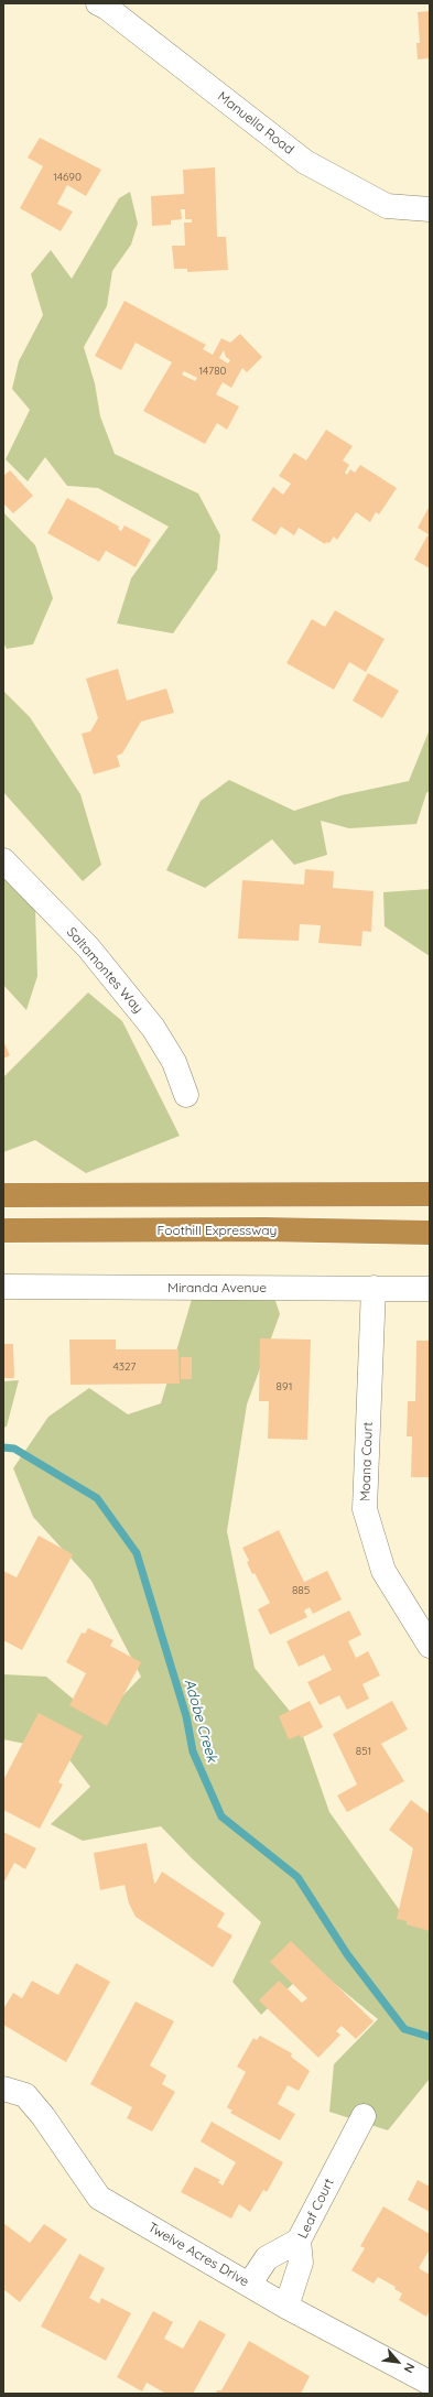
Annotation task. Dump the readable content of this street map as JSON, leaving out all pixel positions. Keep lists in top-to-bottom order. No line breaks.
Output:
{"streets":{"highway":["Foothill Expressway"],"street":["Manuella Road","Saltamontes Way","Miranda Avenue","Moana Court","Leaf Court","Twelve Acres Drive"]},"crossings":[["Miranda Avenue","Moana Court"],["Leaf Court","Twelve Acres Drive"]],"water":["Adobe Creek"],"house_numbers":["14690","14780","4327","891","885","851"],"north":"bottom right"}
